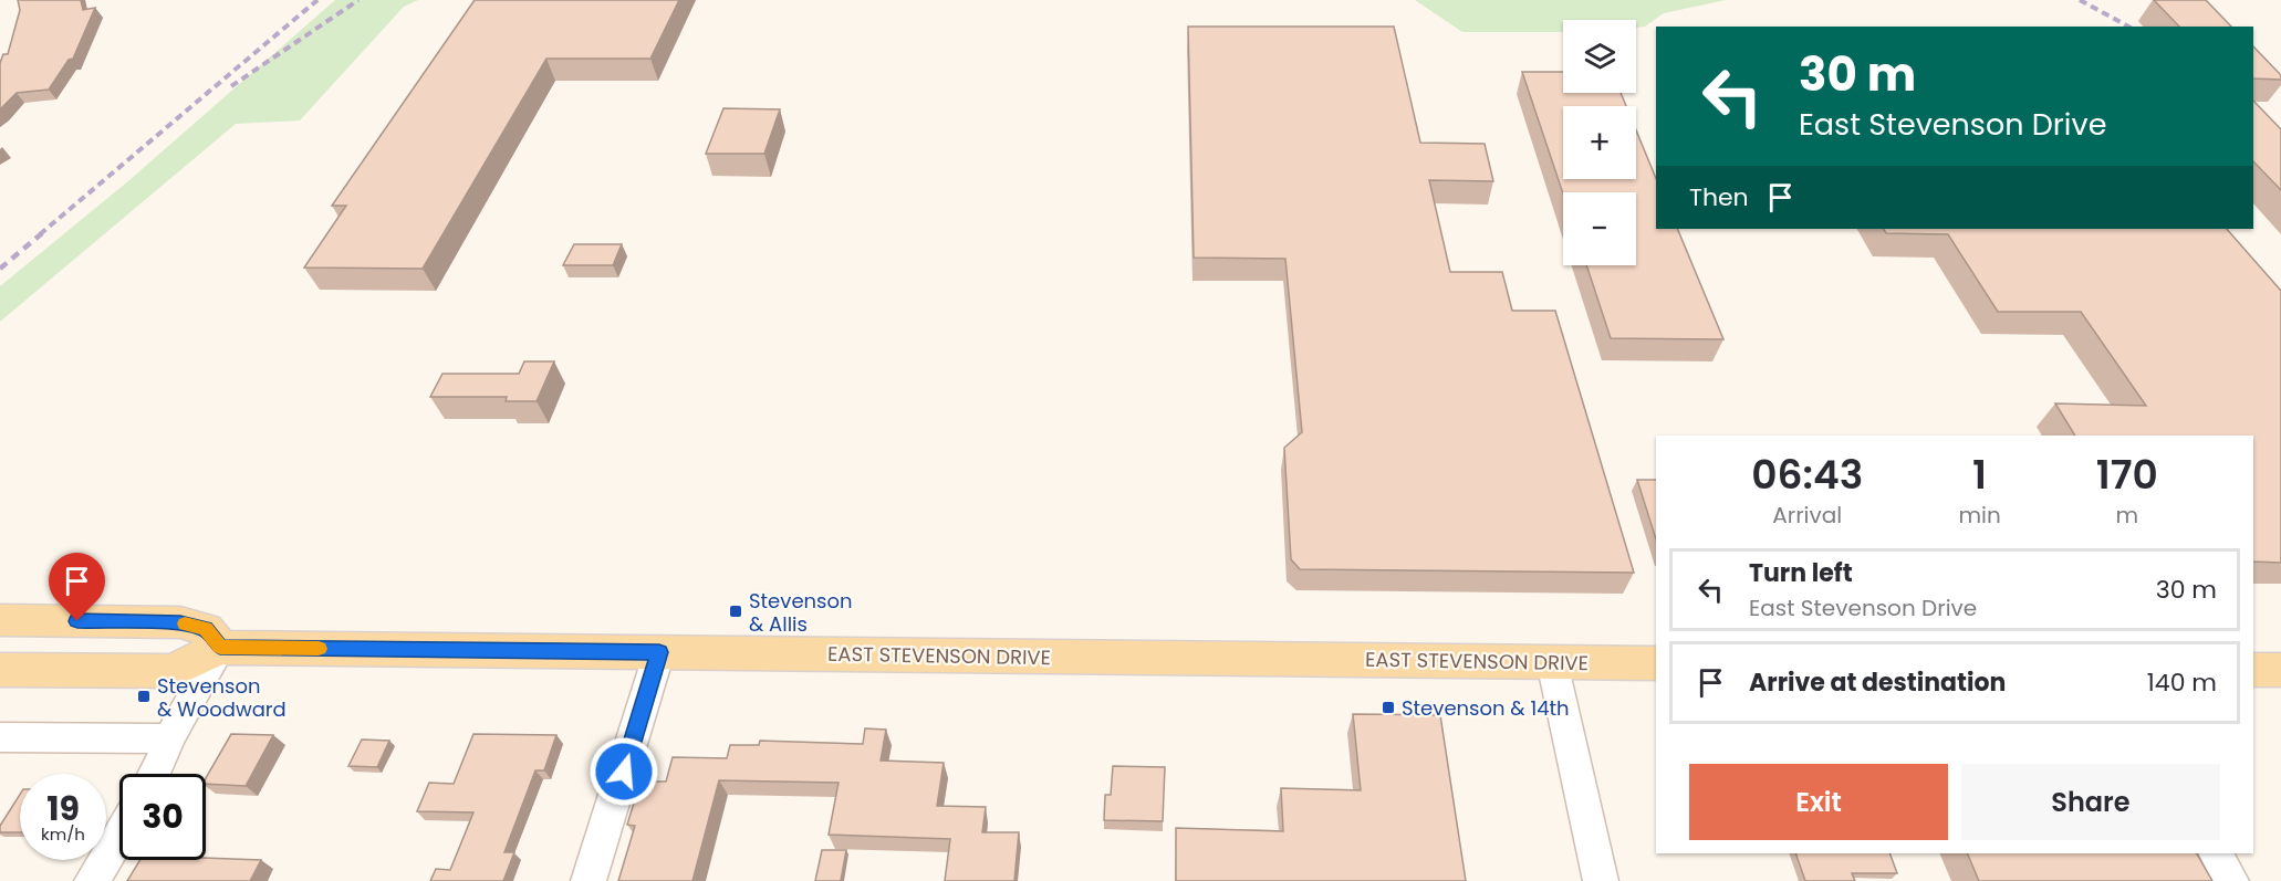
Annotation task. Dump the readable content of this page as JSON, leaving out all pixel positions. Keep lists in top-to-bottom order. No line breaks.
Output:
{"streets":{"main road":["EAST STEVENSON DRIVE"]},"places":{"transit":["Stevenson & Allis","Stevenson & Woodward","Stevenson & 14th"]},"page":{"map_buttons":["+","−"],"turn":["30 m","East Stevenson Drive"],"then":"Then","eta":["06:43","Arrival","1","min","170","m"],"list":[{"name":"Turn left","note":"East Stevenson Drive","value":"30 m"},{"name":"Arrive at destination","value":"140 m"}],"buttons":["Exit","Share"],"speed":"19 km/h","limit":"30"}}
